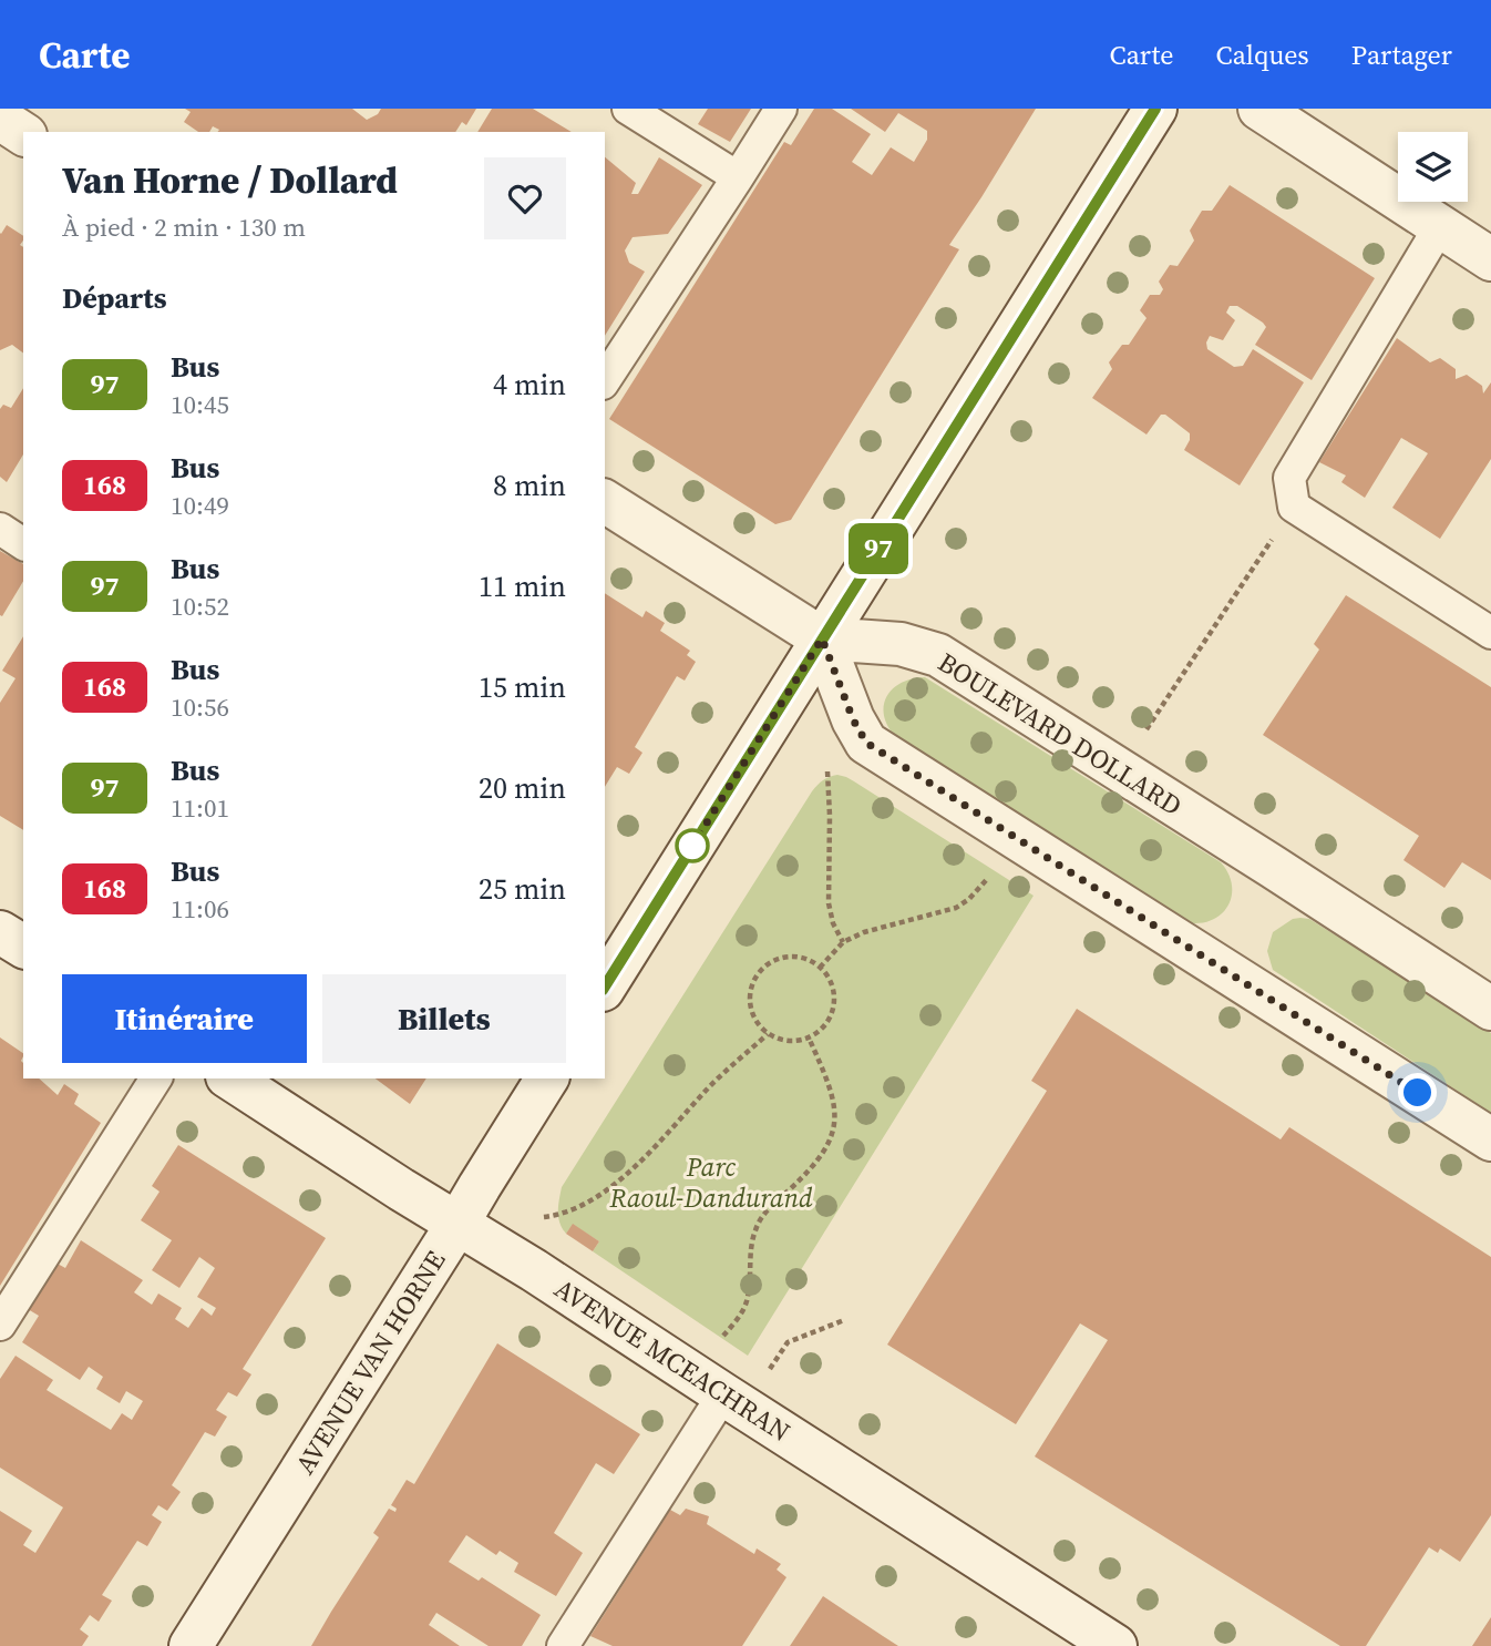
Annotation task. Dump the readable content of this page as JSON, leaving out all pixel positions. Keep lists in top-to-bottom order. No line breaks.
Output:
{"streets":{"street":["BOULEVARD DOLLARD","AVENUE MCEACHRAN","AVENUE VAN HORNE"]},"crossings":[["AVENUE MCEACHRAN","AVENUE VAN HORNE"]],"parks":["Parc Raoul-Dandurand"],"lines":["bus line 97"],"page":{"header":"Carte","nav":["Carte","Calques","Partager"],"on_map":"97","heading":[["Van Horne / Dollard","À pied · 2 min · 130 m"],"Départs"],"list":[{"mark":"97","name":"Bus","note":"10:45","value":"4 min"},{"mark":"168","name":"Bus","note":"10:49","value":"8 min"},{"mark":"97","name":"Bus","note":"10:52","value":"11 min"},{"mark":"168","name":"Bus","note":"10:56","value":"15 min"},{"mark":"97","name":"Bus","note":"11:01","value":"20 min"},{"mark":"168","name":"Bus","note":"11:06","value":"25 min"}],"buttons":["Itinéraire","Billets"]}}
